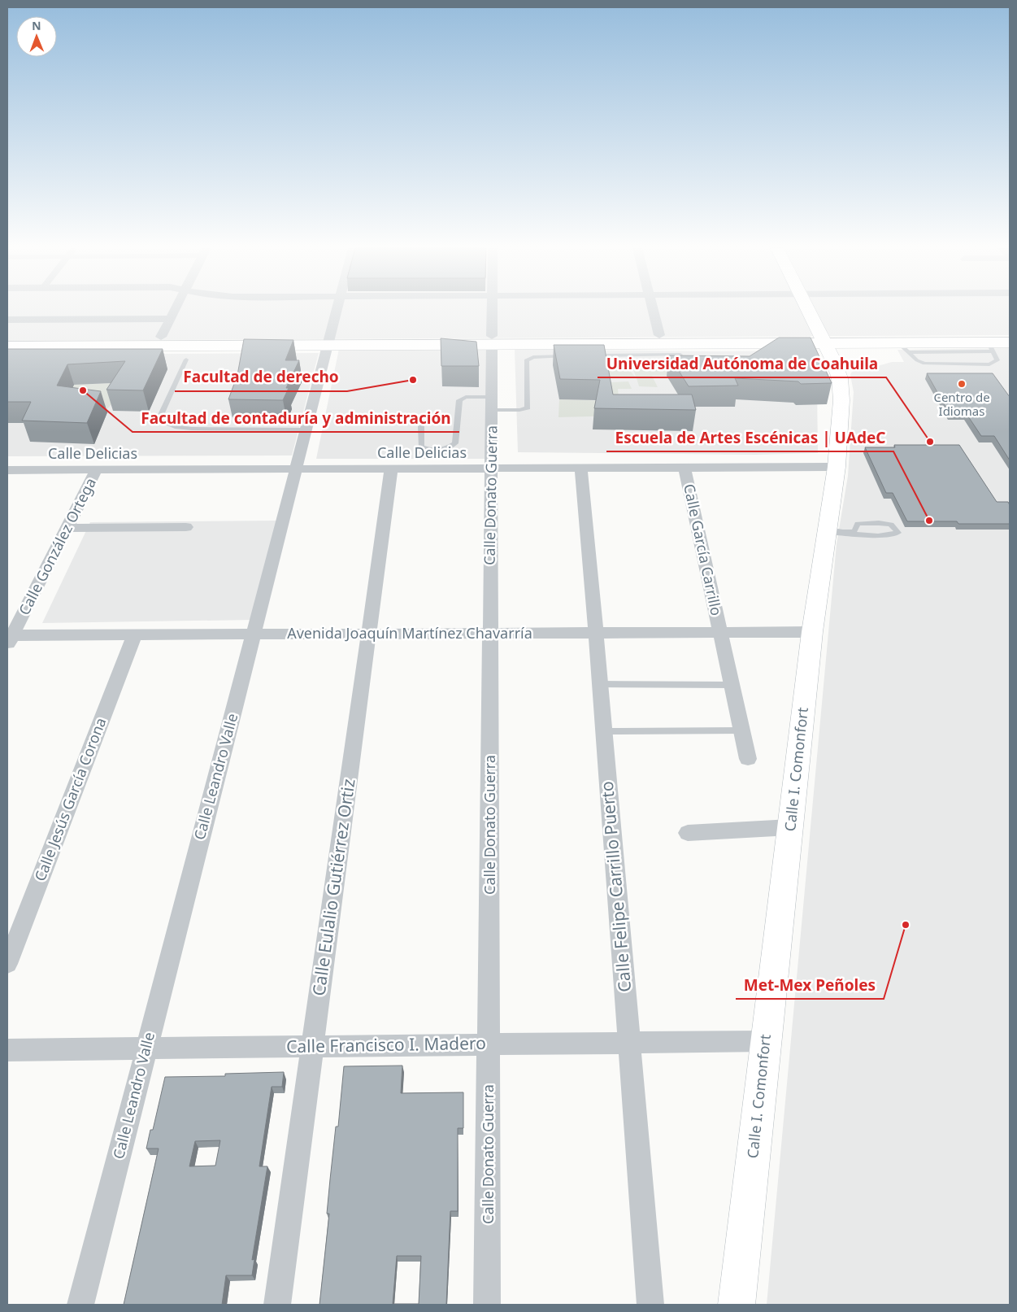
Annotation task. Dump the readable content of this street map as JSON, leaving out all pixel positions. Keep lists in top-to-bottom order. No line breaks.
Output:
{"streets":{"main road":["Calle I. Comonfort"],"street":["Calle Delicias","Calle Donato Guerra","Calle González Ortega","Calle García Carrillo","Avenida Joaquín Martínez Chavarría","Calle Leandro Valle","Calle Jesús García Corona","Calle Felipe Carrillo Puerto","Calle Eulalio Gutiérrez Ortiz","Calle Francisco I. Madero"]},"crossings":[["Calle Delicias","Calle Donato Guerra"],["Calle Delicias","Calle González Ortega"],["Calle Delicias","Calle García Carrillo"],["Calle Delicias","Calle I. Comonfort"],["Calle Delicias","Calle Leandro Valle"],["Calle Delicias","Calle Felipe Carrillo Puerto"],["Calle Delicias","Calle Eulalio Gutiérrez Ortiz"],["Calle Donato Guerra","Avenida Joaquín Martínez Chavarría"],["Calle Donato Guerra","Calle Francisco I. Madero"],["Calle González Ortega","Avenida Joaquín Martínez Chavarría"],["Calle García Carrillo","Avenida Joaquín Martínez Chavarría"],["Avenida Joaquín Martínez Chavarría","Calle I. Comonfort"],["Avenida Joaquín Martínez Chavarría","Calle Leandro Valle"],["Avenida Joaquín Martínez Chavarría","Calle Jesús García Corona"],["Avenida Joaquín Martínez Chavarría","Calle Felipe Carrillo Puerto"],["Avenida Joaquín Martínez Chavarría","Calle Eulalio Gutiérrez Ortiz"],["Calle I. Comonfort","Calle Francisco I. Madero"],["Calle Leandro Valle","Calle Francisco I. Madero"],["Calle Felipe Carrillo Puerto","Calle Francisco I. Madero"],["Calle Eulalio Gutiérrez Ortiz","Calle Francisco I. Madero"]],"places":["Facultad de derecho","Centro de Idiomas","Facultad de contaduría y administración","Universidad Autónoma de Coahuila","Escuela de Artes Escénicas | UAdeC","Met-Mex Peñoles"],"north":"top"}
